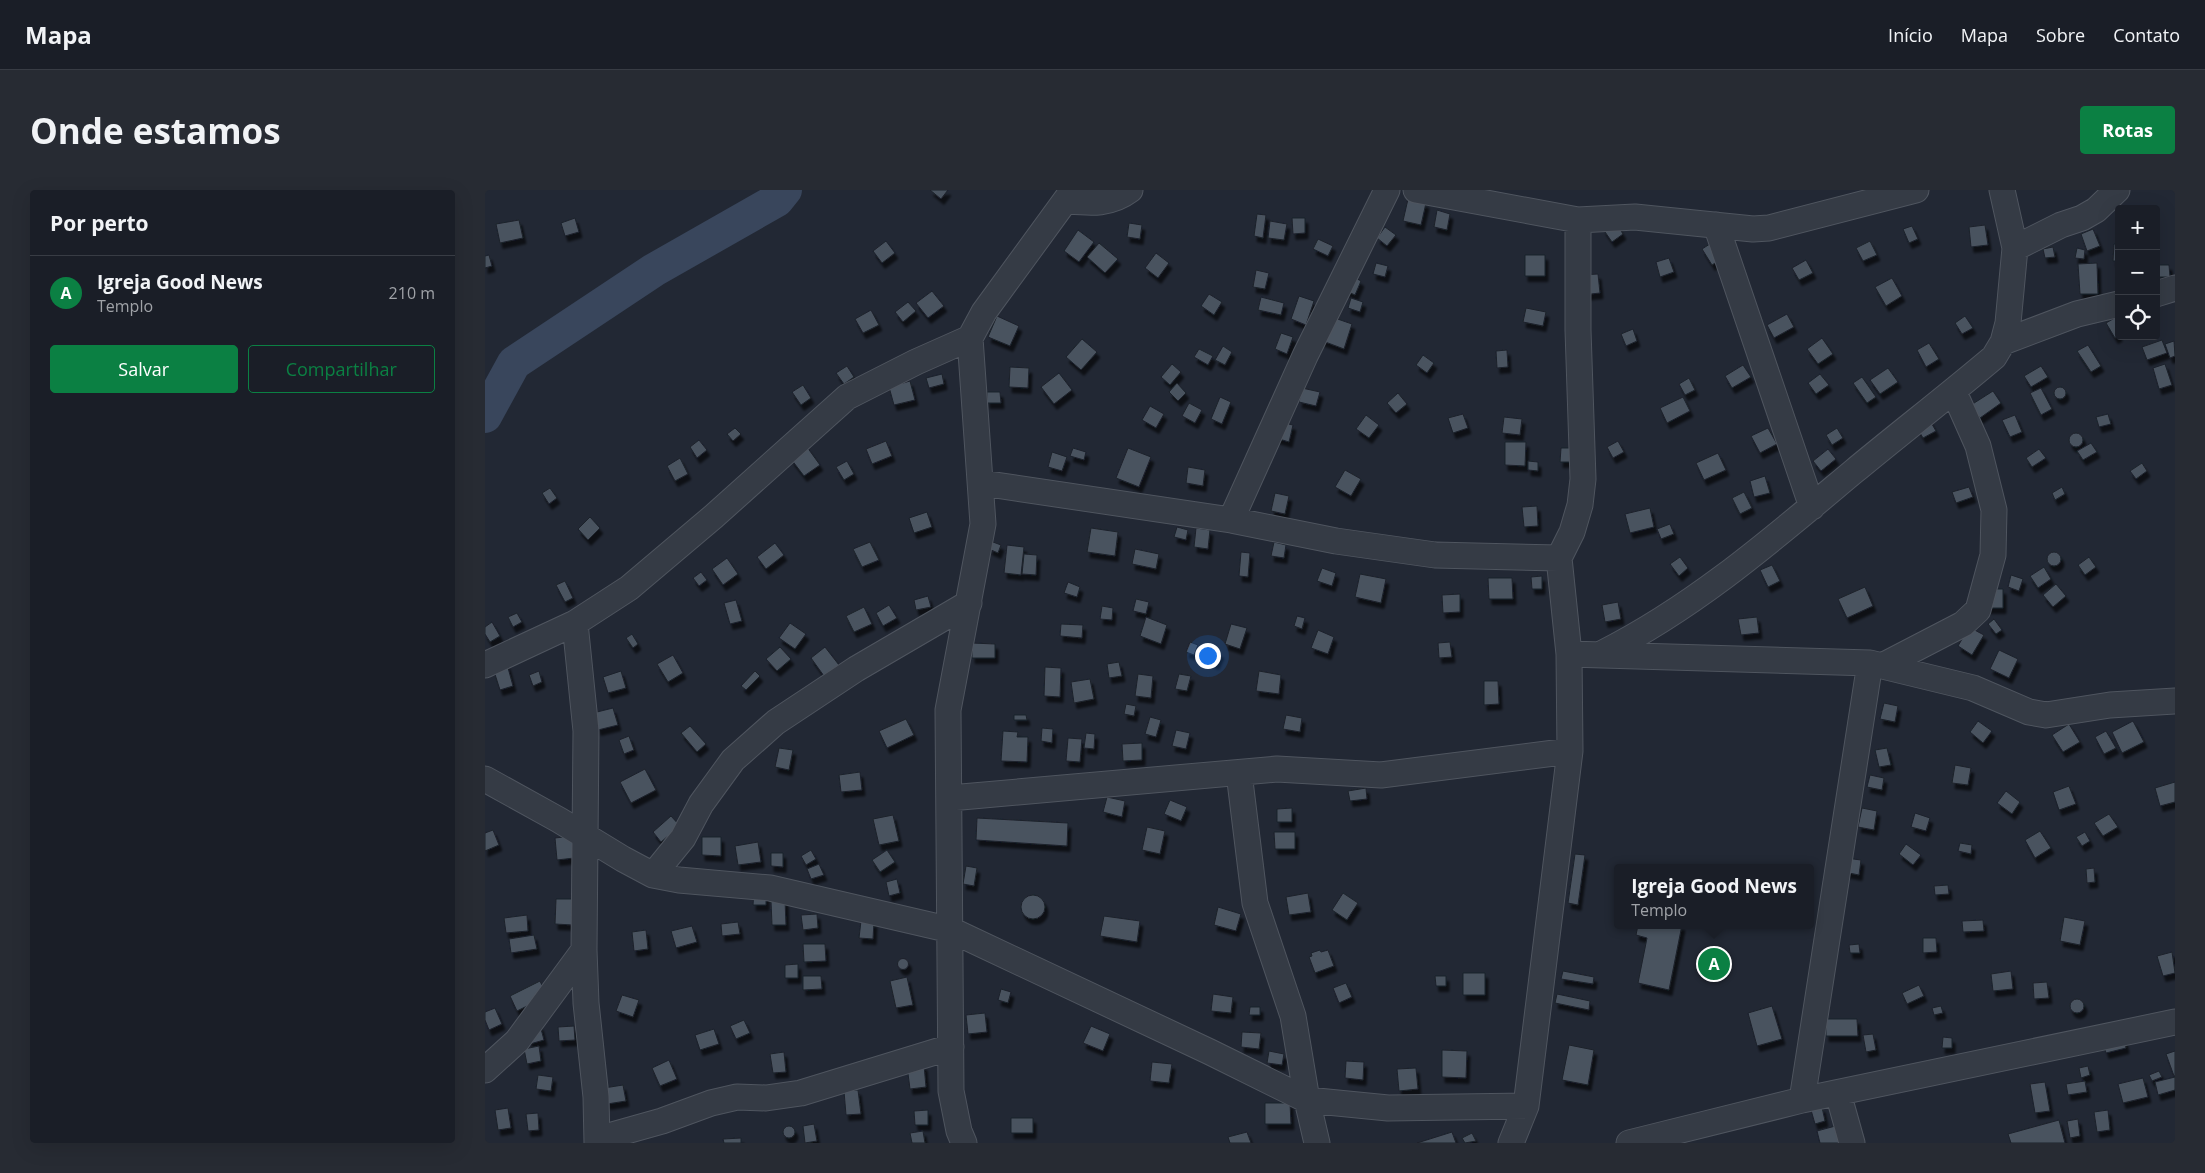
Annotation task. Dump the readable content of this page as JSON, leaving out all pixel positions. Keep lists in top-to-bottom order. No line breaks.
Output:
{"page":{"header":"Mapa","nav":["Início","Mapa","Sobre","Contato"],"buttons":["Rotas",["Salvar","Compartilhar"]],"title":"Onde estamos","heading":"Por perto","map_buttons":["+","−"],"list":[{"mark":"A","name":"Igreja Good News","note":"Templo","value":"210 m"}],"popup":["Igreja Good News","Templo"],"pins":"A"}}
